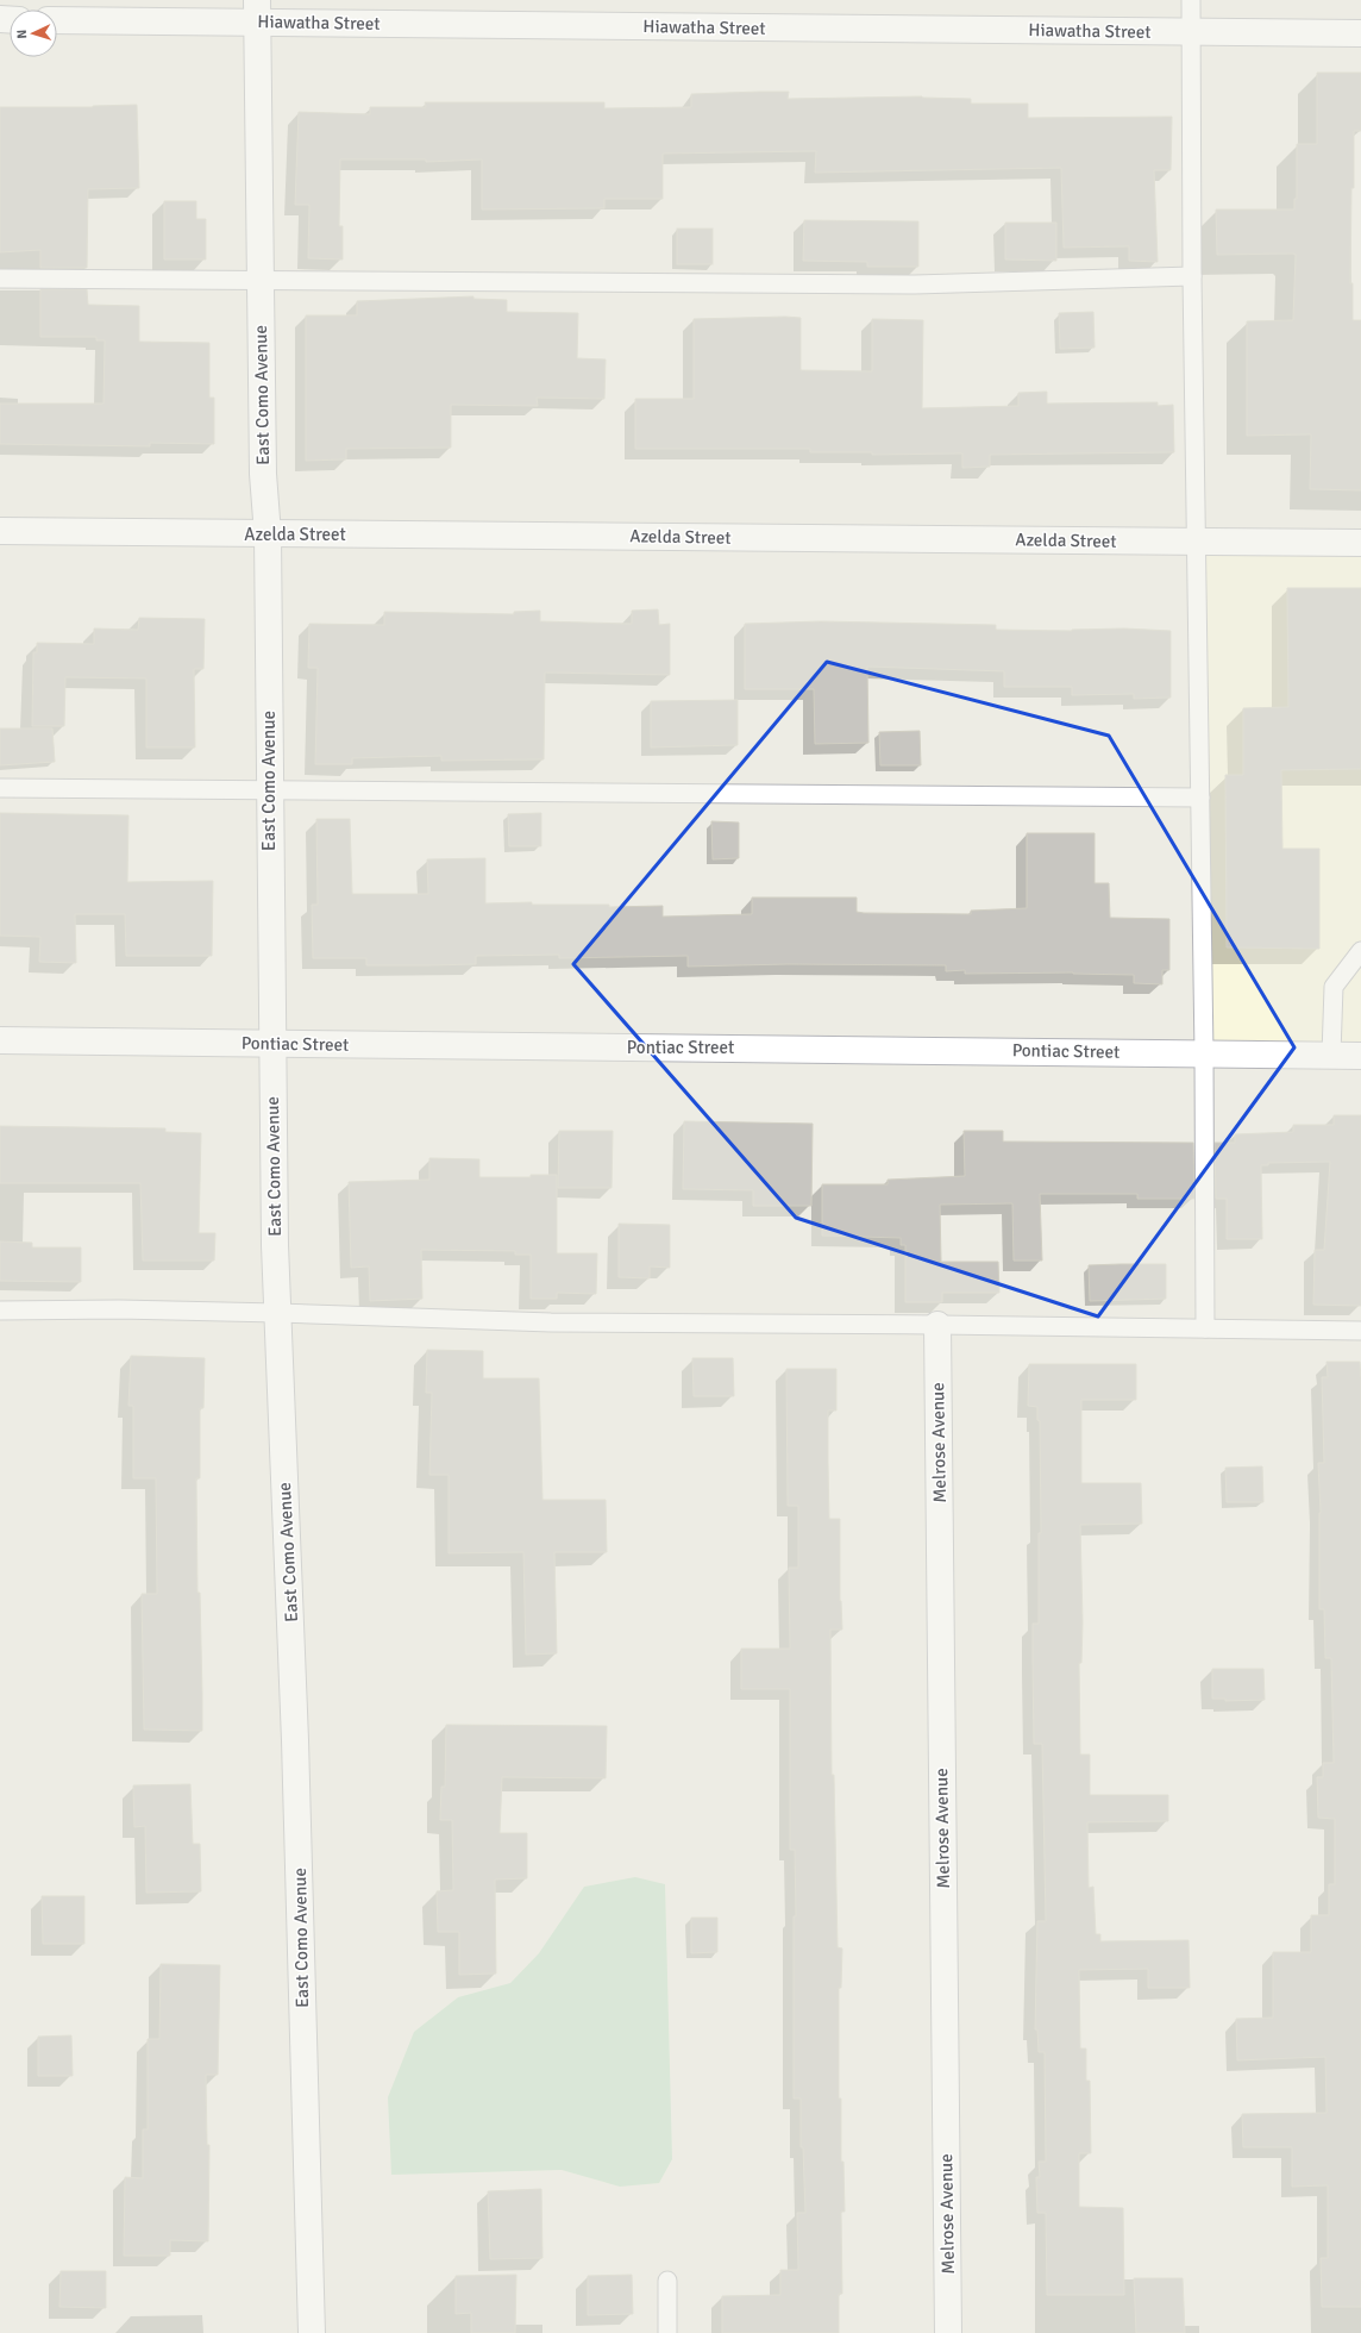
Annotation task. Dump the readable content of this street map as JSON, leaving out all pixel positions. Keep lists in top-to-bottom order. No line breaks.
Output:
{"streets":{"street":["Hiawatha Street","East Como Avenue","Azelda Street","Pontiac Street","Melrose Avenue"]},"crossings":[["Hiawatha Street","East Como Avenue"],["East Como Avenue","Azelda Street"],["East Como Avenue","Pontiac Street"]],"north":"left"}
